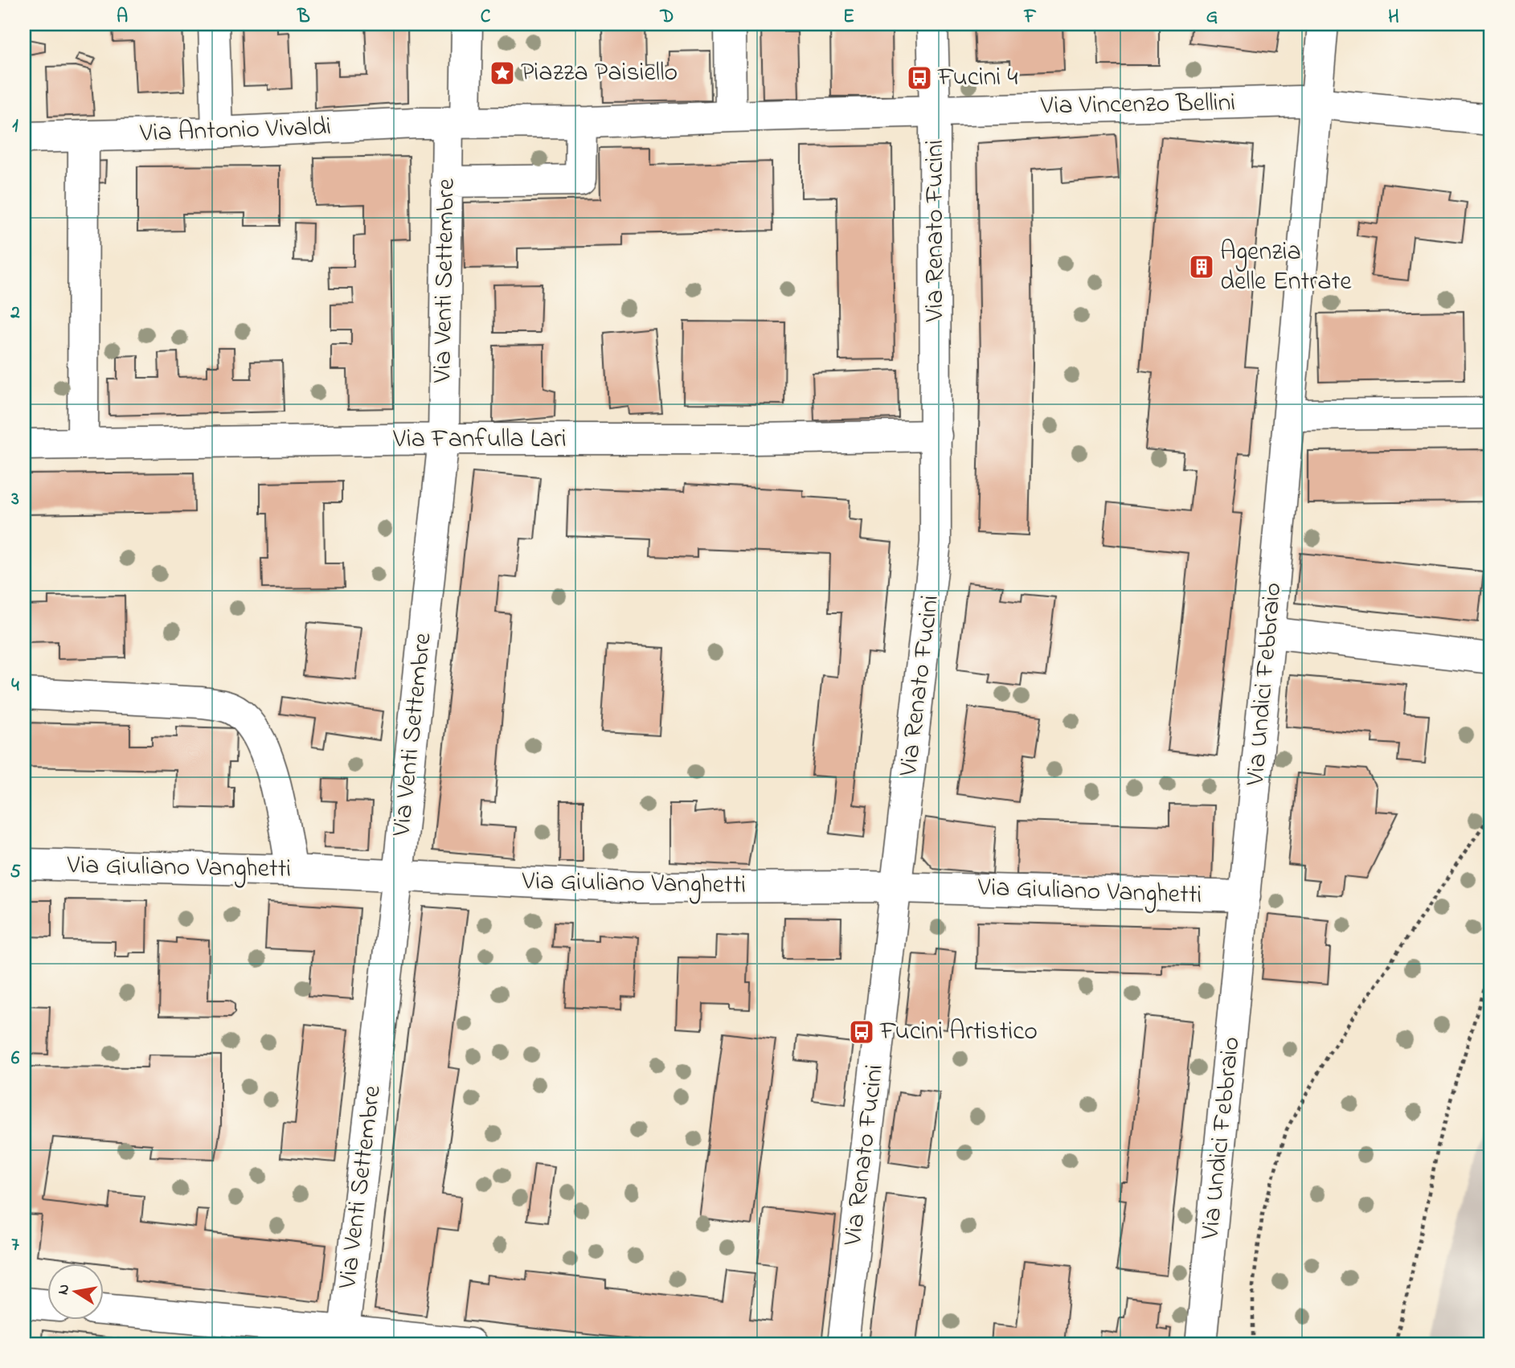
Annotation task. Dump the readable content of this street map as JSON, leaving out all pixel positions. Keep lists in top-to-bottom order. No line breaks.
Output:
{"streets":{"street":["Via Vincenzo Bellini","Via Antonio Vivaldi","Via Renato Fucini","Via Venti Settembre","Via Fanfulla Lari","Via Undici Febbraio","Via Giuliano Vanghetti"]},"crossings":[["Via Vincenzo Bellini","Via Antonio Vivaldi"],["Via Vincenzo Bellini","Via Renato Fucini"],["Via Vincenzo Bellini","Via Undici Febbraio"],["Via Antonio Vivaldi","Via Venti Settembre"],["Via Renato Fucini","Via Fanfulla Lari"],["Via Renato Fucini","Via Giuliano Vanghetti"],["Via Venti Settembre","Via Fanfulla Lari"],["Via Venti Settembre","Via Giuliano Vanghetti"],["Via Undici Febbraio","Via Giuliano Vanghetti"]],"places":{"place":["Piazza Paisiello"],"bus stop":["Fucini 4","Fucini Artistico"],"building":["Agenzia delle Entrate"]},"north":"left","grid":{"columns":["A","B","C","D","E","F","G","H"],"rows":["1","2","3","4","5","6","7"]}}
